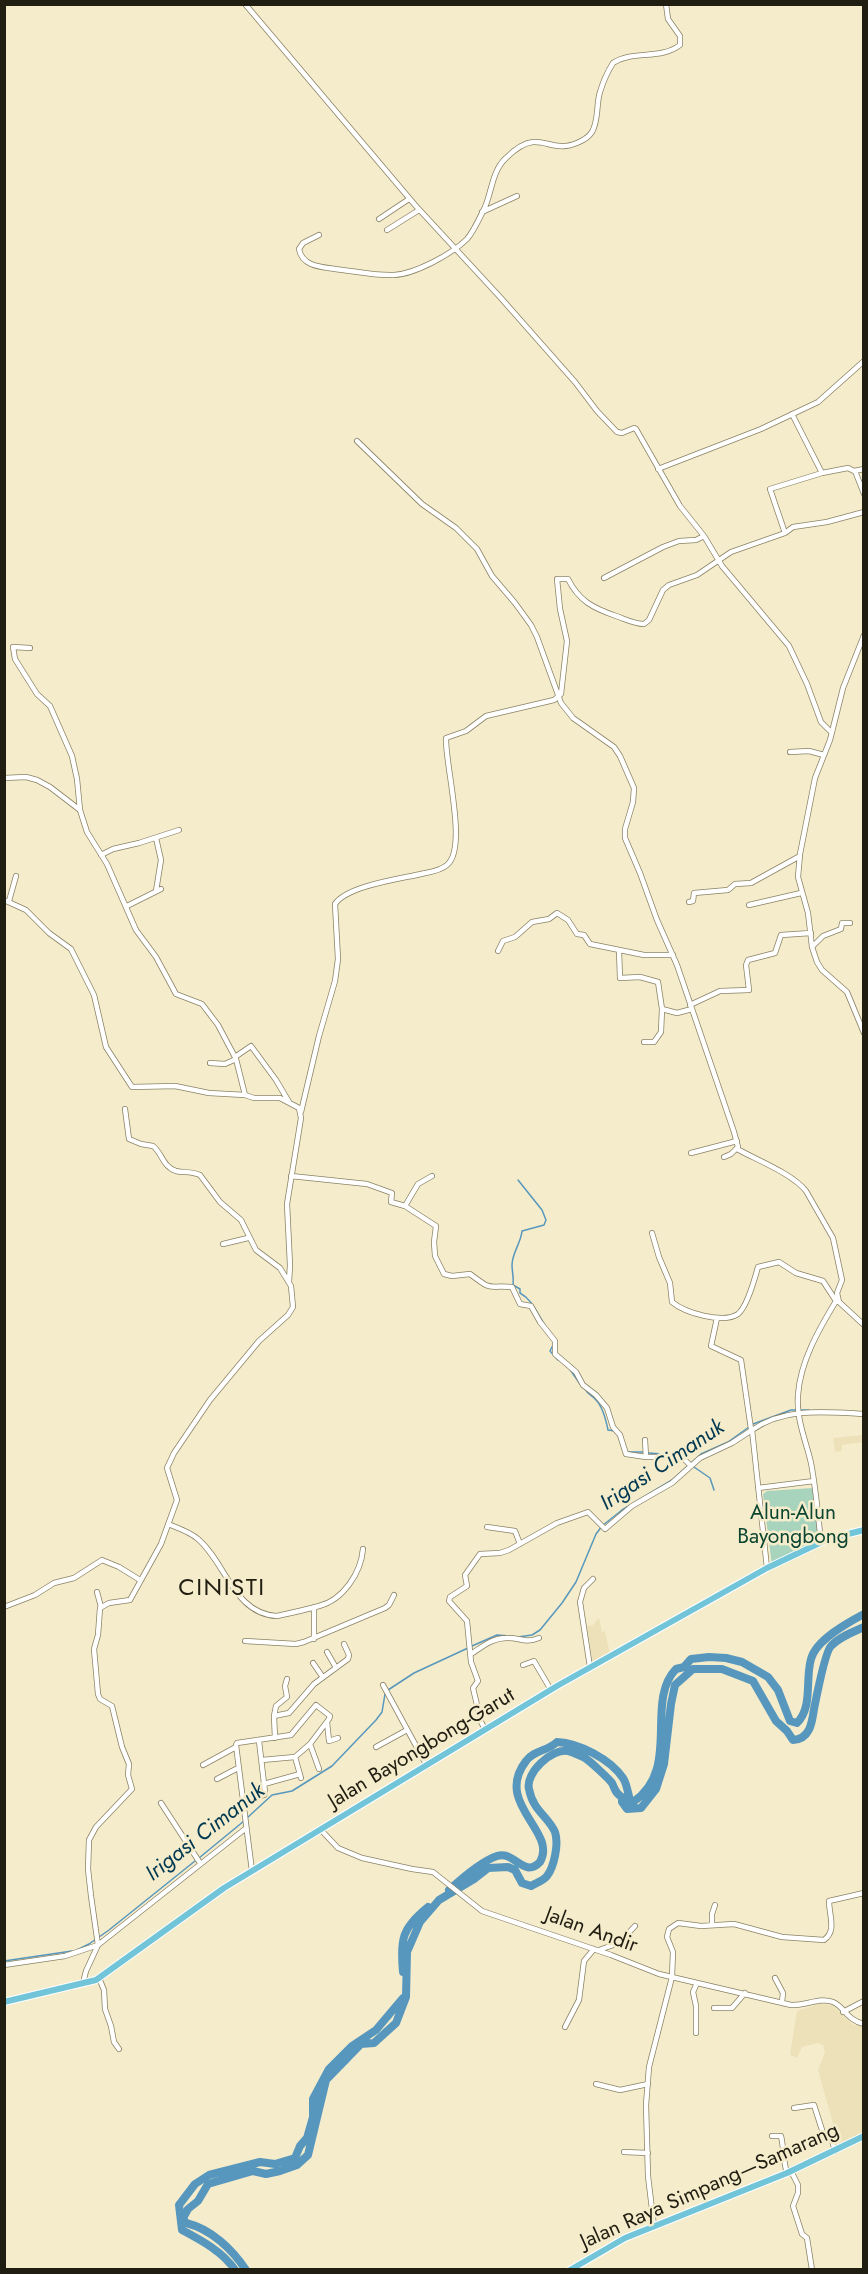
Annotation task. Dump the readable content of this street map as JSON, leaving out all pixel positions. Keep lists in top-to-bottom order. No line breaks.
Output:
{"streets":{"main road":["Jalan Bayongbong-Garut","Jalan Raya Simpang—Samarang"],"street":["Jalan Andir"]},"crossings":[["Jalan Bayongbong-Garut","Jalan Andir"]],"districts":["CINISTI"],"water":["Irigasi Cimanuk"],"parks":["Alun-Alun Bayongbong"]}
